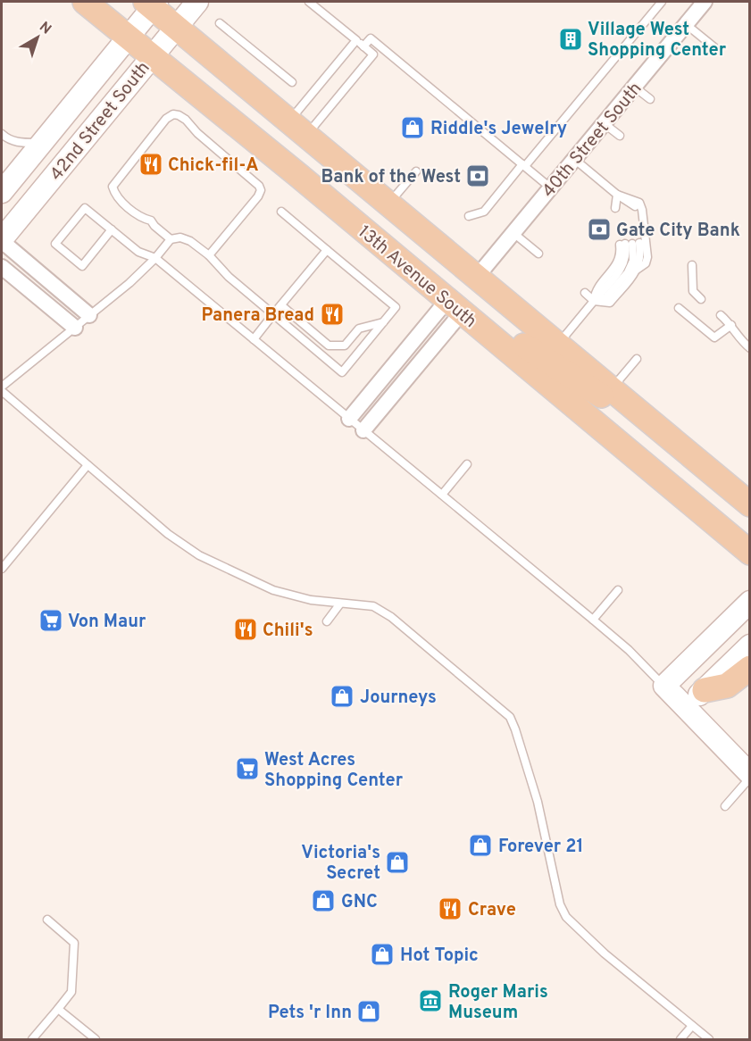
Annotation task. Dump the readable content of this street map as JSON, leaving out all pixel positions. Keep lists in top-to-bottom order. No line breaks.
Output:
{"streets":{"main road":["42nd Street South","13th Avenue South"],"street":["40th Street South"]},"crossings":[["42nd Street South","13th Avenue South"],["40th Street South","13th Avenue South"]],"places":{"building":["Village West Shopping Center"],"shop":["Riddle's Jewelry","Journeys","Forever 21","Victoria's Secret","GNC","Hot Topic","Pets 'r Inn"],"restaurant":["Chick-fil-A","Panera Bread","Chili's","Crave"],"bank":["Bank of the West","Gate City Bank"],"supermarket":["Von Maur","West Acres Shopping Center"],"museum":["Roger Maris Museum"]},"north":"top right"}
